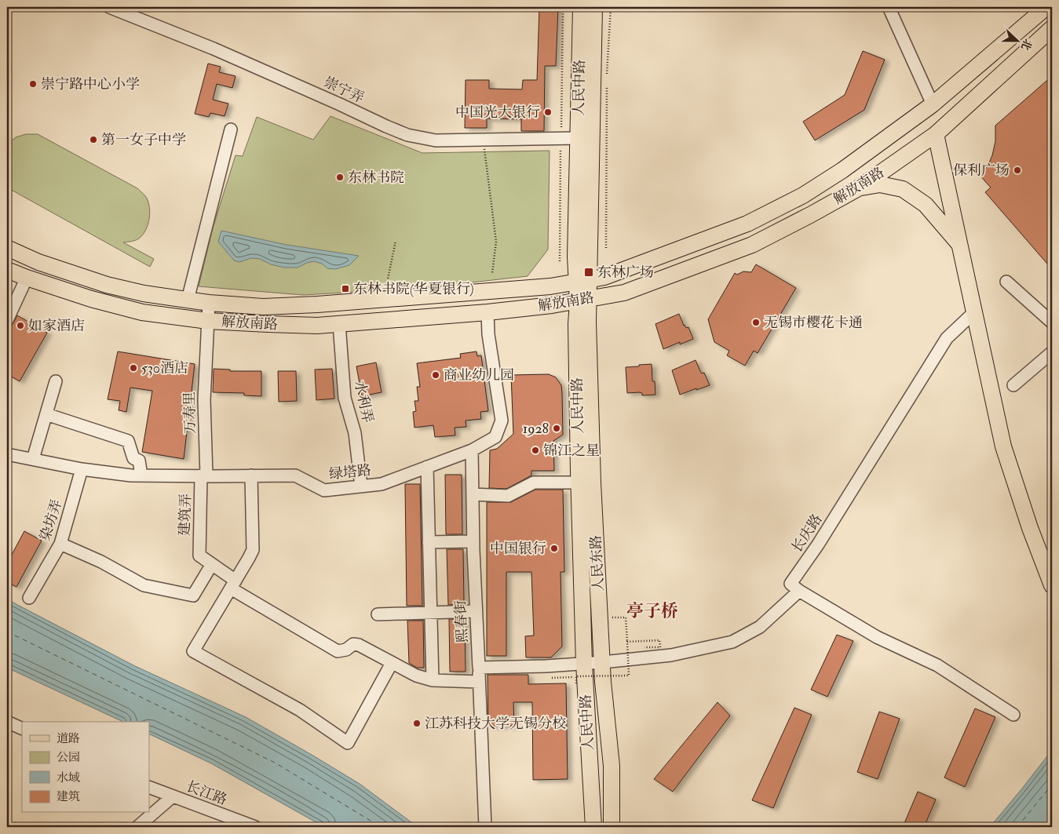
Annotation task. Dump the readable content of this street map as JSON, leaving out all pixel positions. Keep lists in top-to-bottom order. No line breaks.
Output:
{"streets":{"main road":["人民中路","解放南路","人民东路"],"street":["崇宁弄","水利弄","万寿里","绿塔路","建筑弄","染坊弄","长庆路","熙春街","长江路"]},"crossings":[["人民中路","崇宁弄"],["人民中路","解放南路"],["人民中路","人民东路"],["解放南路","水利弄"],["解放南路","万寿里"],["解放南路","绿塔路"],["解放南路","人民东路"],["水利弄","绿塔路"],["万寿里","绿塔路"],["万寿里","建筑弄"],["绿塔路","建筑弄"],["绿塔路","染坊弄"],["绿塔路","熙春街"]],"districts":["亭子桥"],"places":{"other":["崇宁路中心小学","中国光大银行","第一女子中学","保利广场","东林书院","无锡市樱花卡通","如家酒店","530酒店","商业幼儿园","1928","锦江之星","中国银行","江苏科技大学无锡分校"],"transit":["东林广场","东林书院(华夏银行)"]},"legend":["道路","公园","水域","建筑"],"north":"right"}
